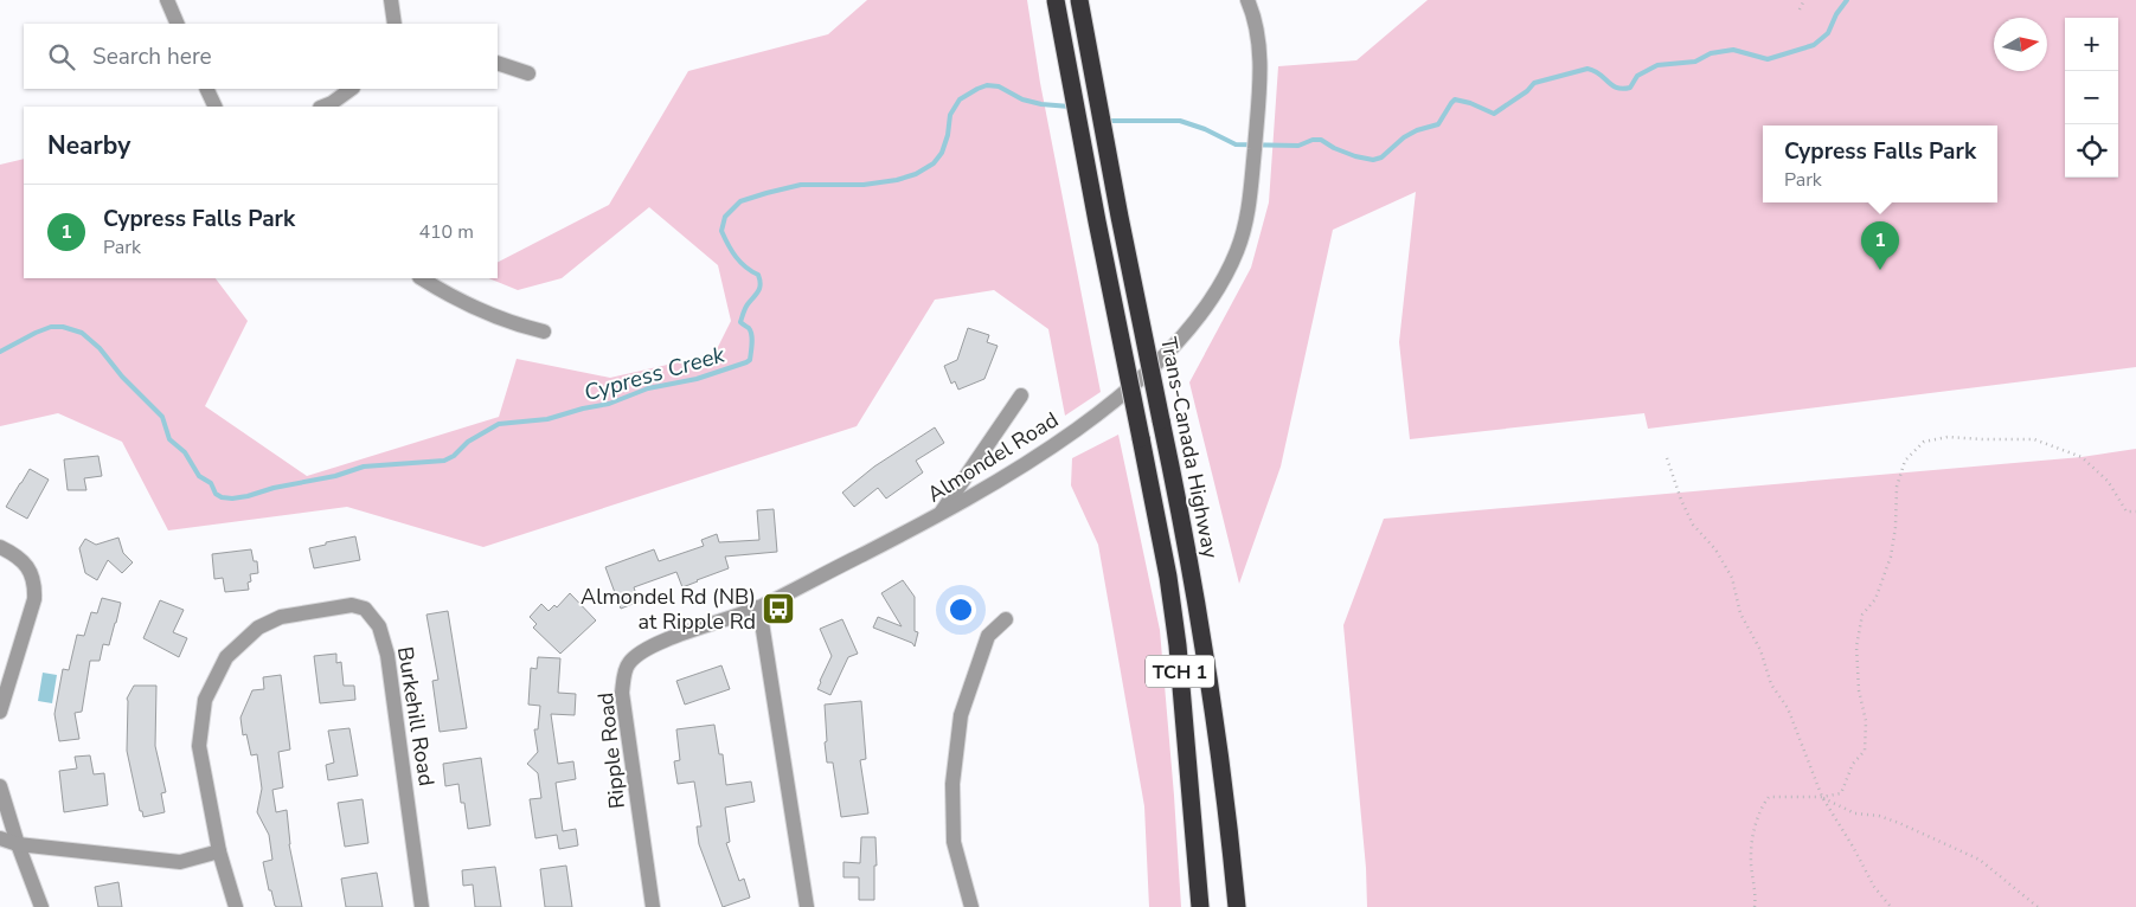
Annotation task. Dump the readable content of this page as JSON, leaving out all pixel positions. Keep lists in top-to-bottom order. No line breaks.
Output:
{"streets":{"highway":["Trans-Canada Highway","TCH 1"],"street":["Almondel Road","Burkehill Road","Ripple Road"]},"crossings":[["Almondel Road","Ripple Road"]],"water":["Cypress Creek"],"places":{"bus stop":["Almondel Rd (NB) at Ripple Rd"]},"north":"right","page":{"map_buttons":["+","−"],"search":"Search here","heading":"Nearby","popup":["Cypress Falls Park","Park"],"list":[{"mark":"1","name":"Cypress Falls Park","note":"Park","value":"410 m"}],"pins":"1"}}
